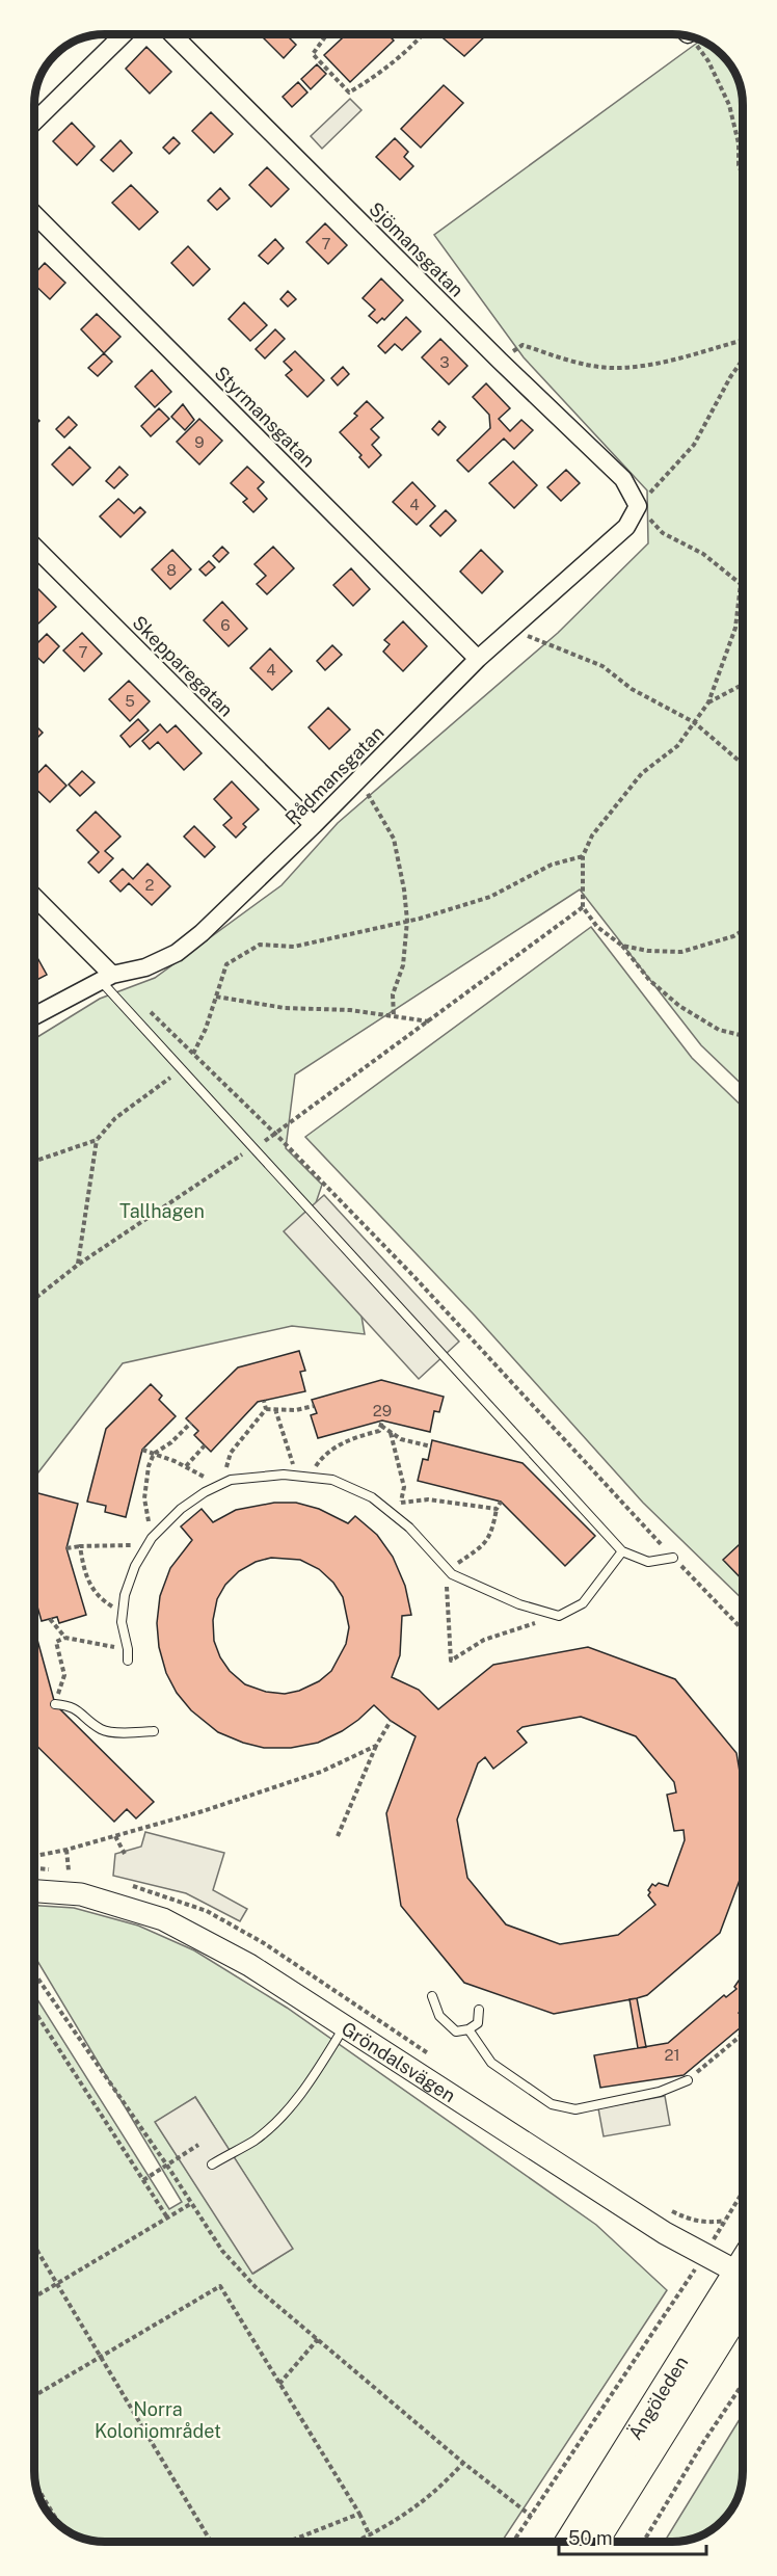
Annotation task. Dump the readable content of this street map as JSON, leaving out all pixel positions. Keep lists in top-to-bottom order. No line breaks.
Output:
{"streets":{"main road":["Ängöleden"],"street":["Sjömansgatan","Styrmansgatan","Skepparegatan","Rådmansgatan","Gröndalsvägen"]},"crossings":[["Sjömansgatan","Rådmansgatan"],["Styrmansgatan","Rådmansgatan"],["Skepparegatan","Rådmansgatan"]],"parks":["Tallhagen","Norra Koloniområdet"],"house_numbers":["7","3","9","4","8","6","7","4","5","2","29","21"],"scale_bar":"50 m"}
